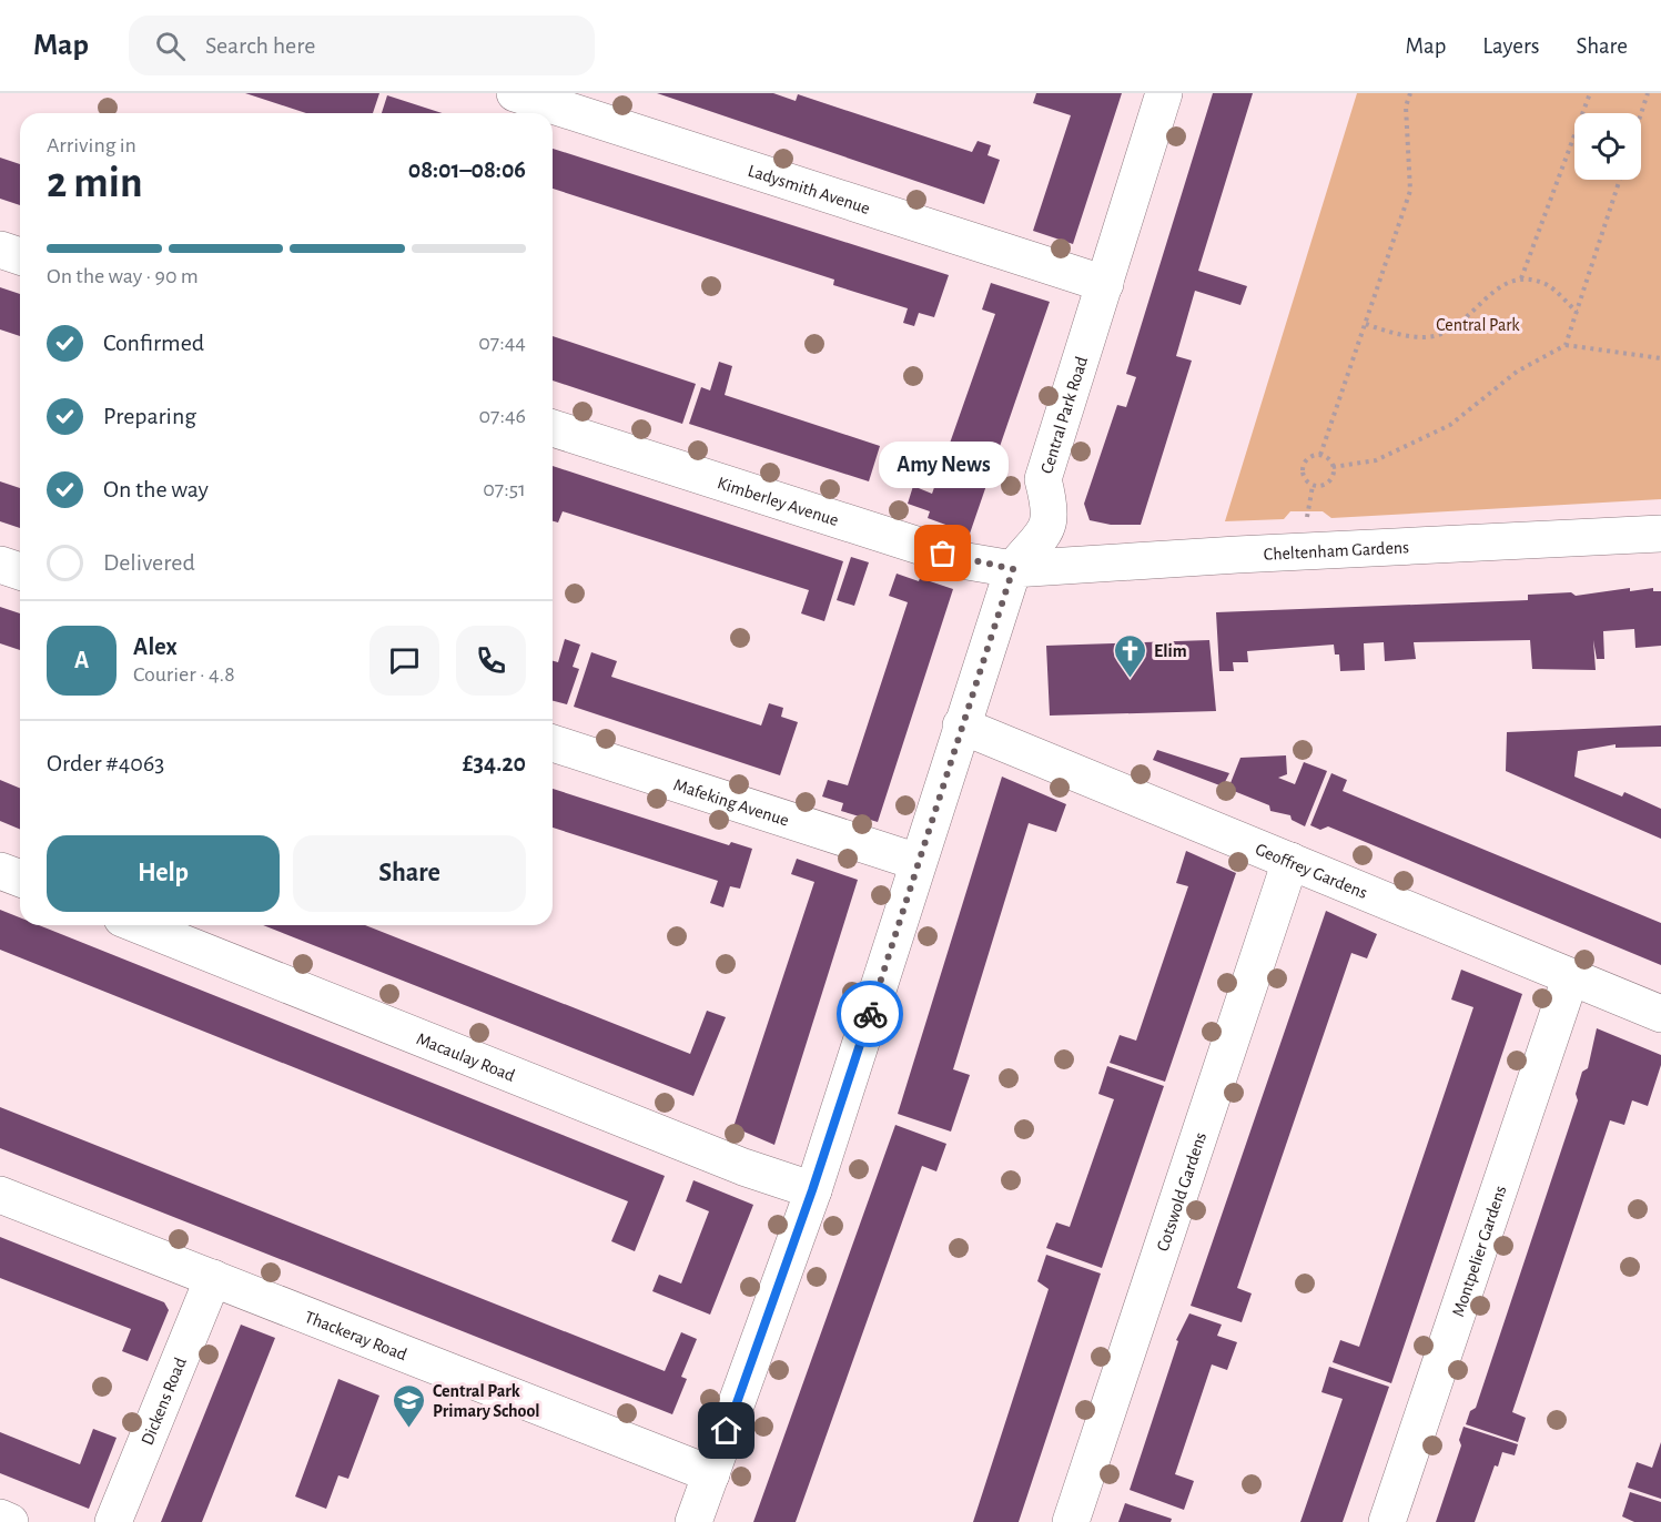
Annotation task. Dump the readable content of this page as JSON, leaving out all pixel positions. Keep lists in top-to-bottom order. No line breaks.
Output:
{"streets":{"street":["Ladysmith Avenue","Central Park Road","Kimberley Avenue","Cheltenham Gardens","Mafeking Avenue","Geoffrey Gardens","Macaulay Road","Cotswold Gardens","Montpelier Gardens","Thackeray Road","Dickens Road"]},"crossings":[["Ladysmith Avenue","Central Park Road"],["Central Park Road","Kimberley Avenue"],["Central Park Road","Cheltenham Gardens"],["Central Park Road","Mafeking Avenue"],["Central Park Road","Geoffrey Gardens"],["Central Park Road","Macaulay Road"],["Central Park Road","Thackeray Road"],["Kimberley Avenue","Cheltenham Gardens"],["Geoffrey Gardens","Cotswold Gardens"],["Geoffrey Gardens","Montpelier Gardens"],["Thackeray Road","Dickens Road"]],"parks":["Central Park"],"places":{"other":["Amy News"],"church":["Elim"],"school or university":["Central Park Primary School"]},"page":{"header":"Map","search":"Search here","nav":["Map","Layers","Share"],"heading":["2 min","Arriving in","08:01–08:06"],"panel":["Alex","Courier · 4.8","Order #4063","£34.20"],"bar":"On the way · 90 m","list":[["Confirmed","07:44"],["Preparing","07:46"],["On the way","07:51"],"Delivered"],"bubble":"Amy News","round":"A","buttons":["Help","Share"]}}
